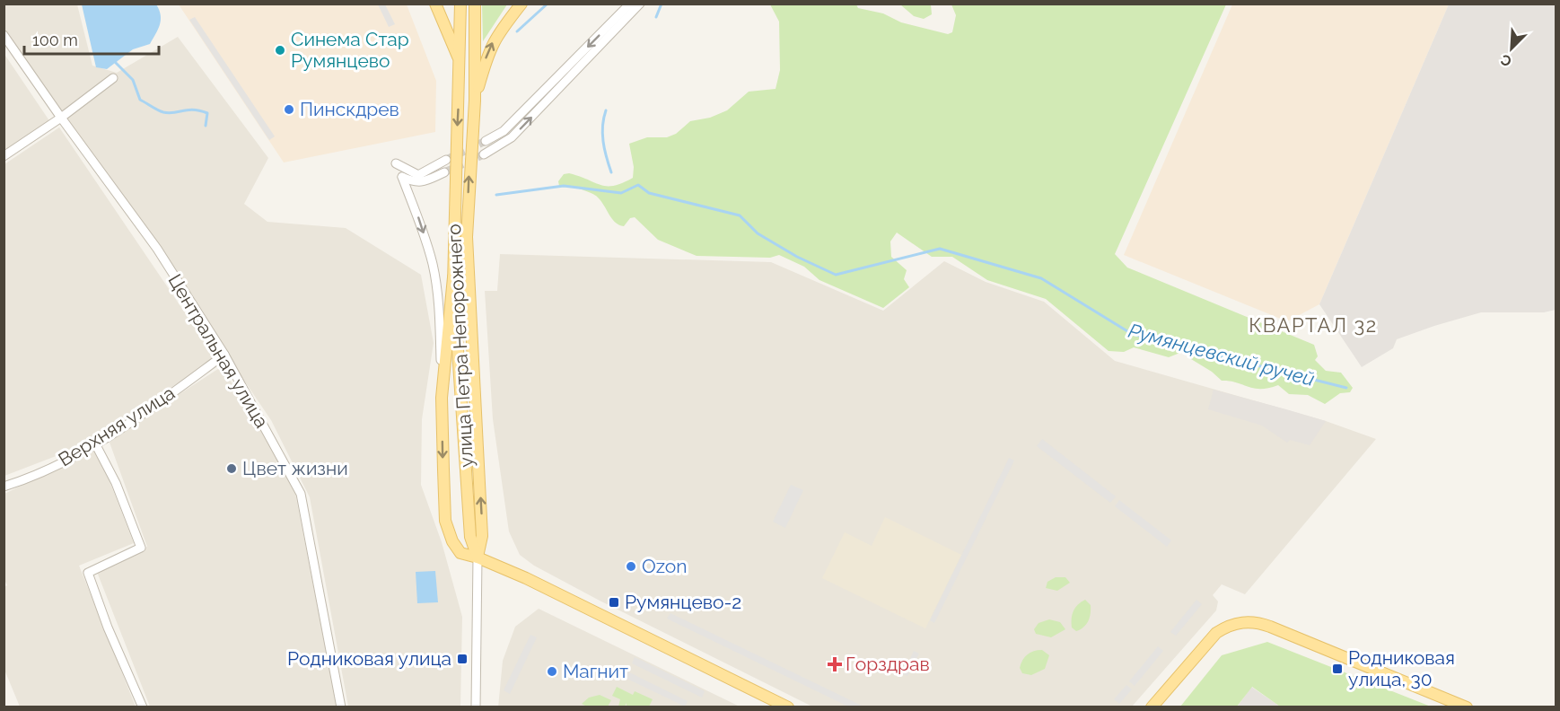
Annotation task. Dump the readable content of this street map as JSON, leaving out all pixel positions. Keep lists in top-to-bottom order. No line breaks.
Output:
{"streets":{"main road":["улица Петра Непорожнего"],"street":["Центральная улица","Верхняя улица"]},"crossings":[["Центральная улица","Верхняя улица"]],"districts":["КВАРТАЛ 32"],"water":["Румянцевский ручей"],"places":{"other":["Синема Стар Румянцево","Пинскдрев","Цвет жизни","Ozon","Магнит"],"transit":["Румянцево-2","Родниковая улица","Родниковая улица, 30"],"health":["Горздрав"]},"scale_bar":"100 m","north":"bottom left"}
